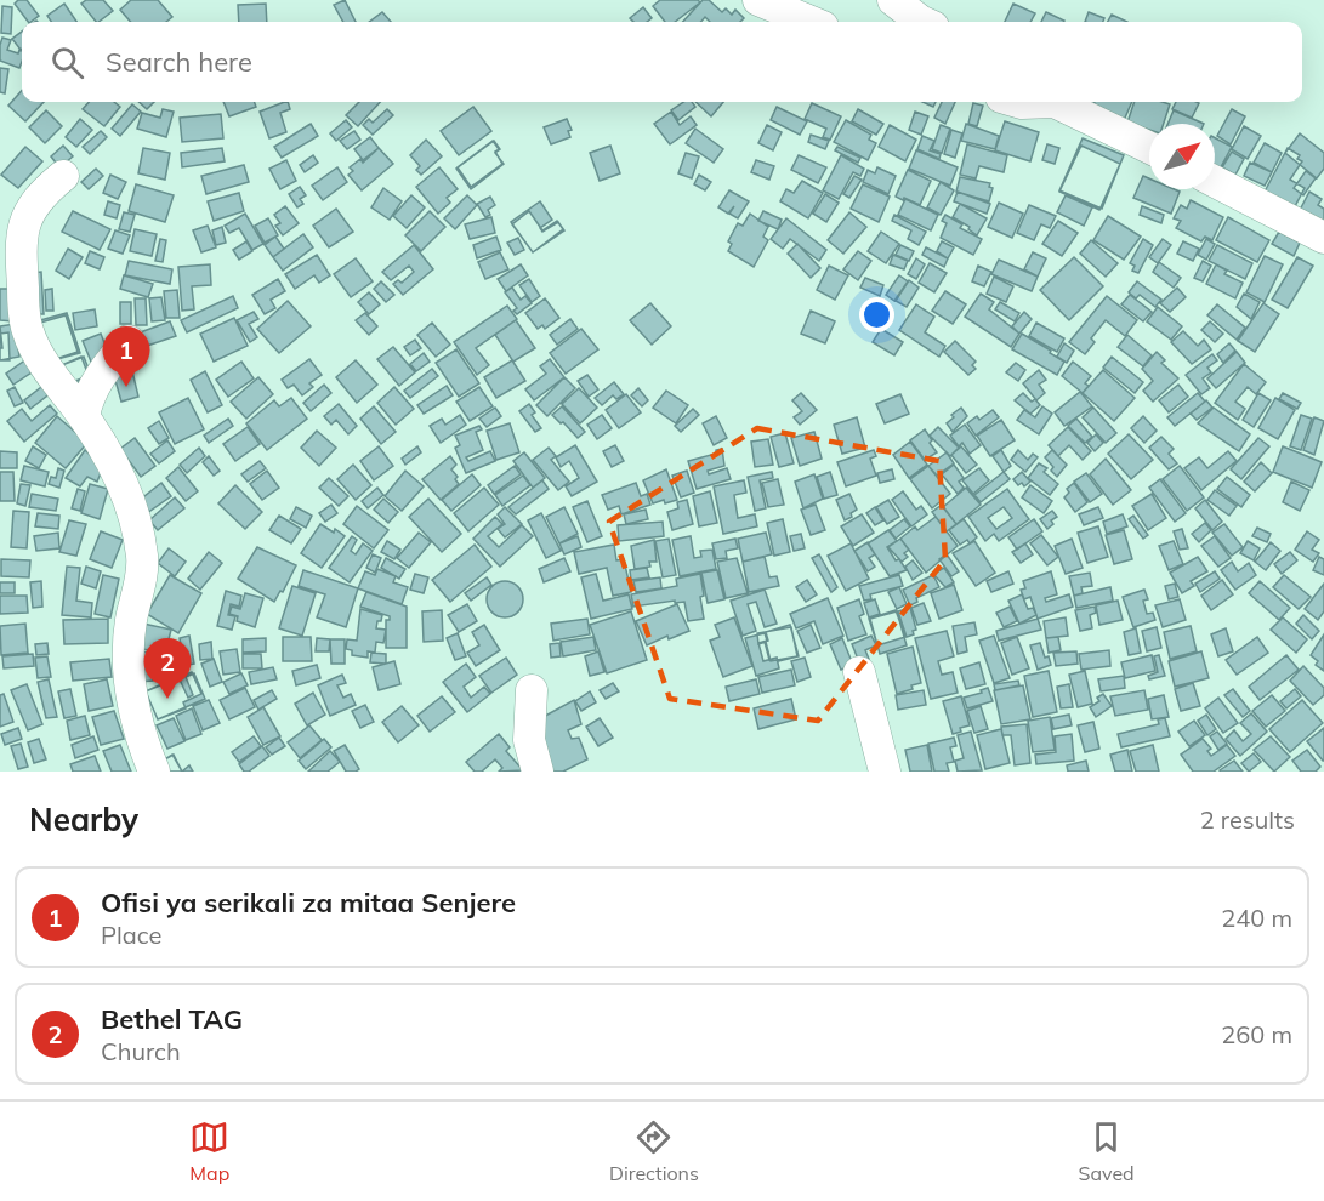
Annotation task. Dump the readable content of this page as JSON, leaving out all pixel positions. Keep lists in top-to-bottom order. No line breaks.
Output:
{"north":"top right","page":{"search":"Search here","pins":["1","2"],"heading":["Nearby","2 results"],"list":[{"mark":"1","name":"Ofisi ya serikali za mitaa Senjere","note":"Place","value":"240 m"},{"mark":"2","name":"Bethel TAG","note":"Church","value":"260 m"}],"nav":["Map","Directions","Saved"]}}
